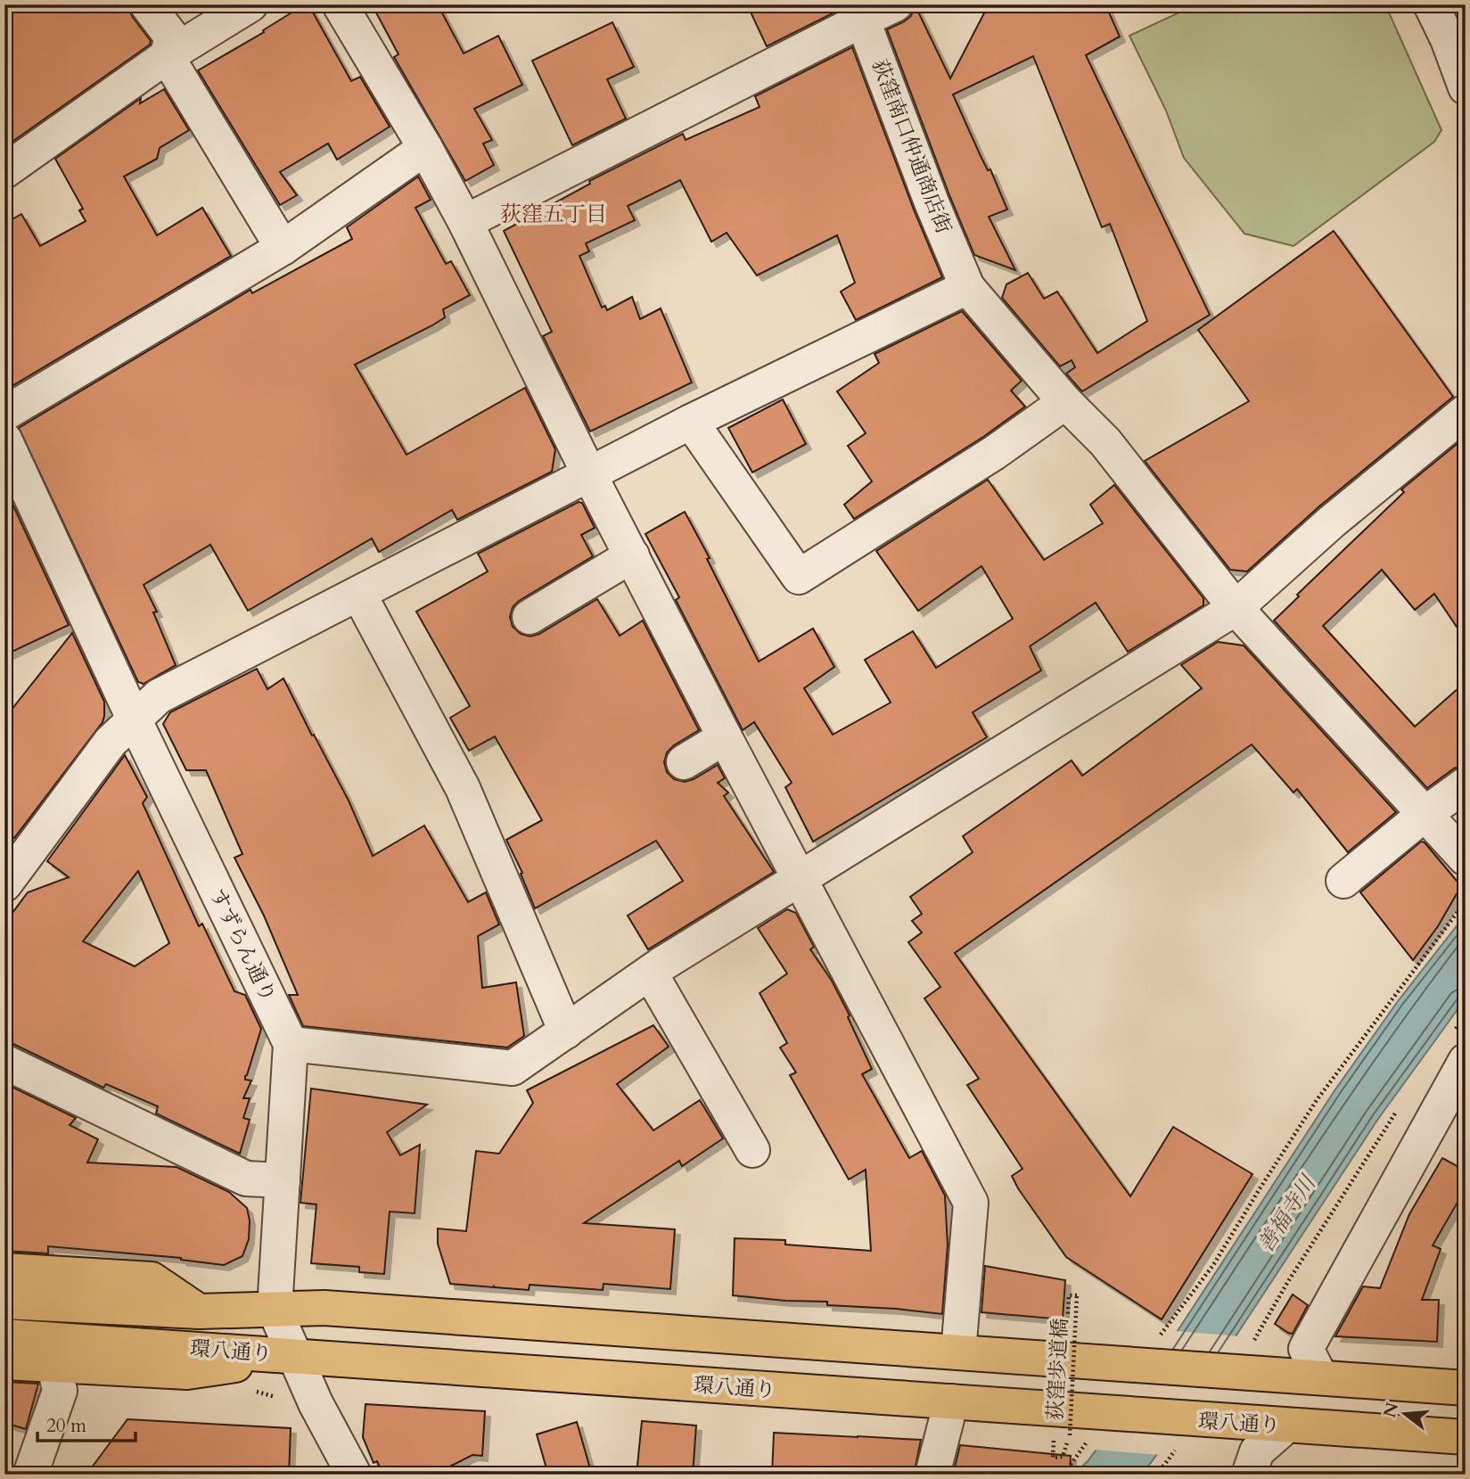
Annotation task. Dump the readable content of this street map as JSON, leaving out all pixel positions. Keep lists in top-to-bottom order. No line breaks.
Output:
{"streets":{"main road":["環八通り"],"street":["荻窪南口仲通商店街","すずらん通り"],"path":["荻窪歩道橋"]},"crossings":[["すずらん通り","環八通り"]],"districts":["荻窪五丁目"],"water":["善福寺川"],"scale_bar":"20 m","north":"left"}
